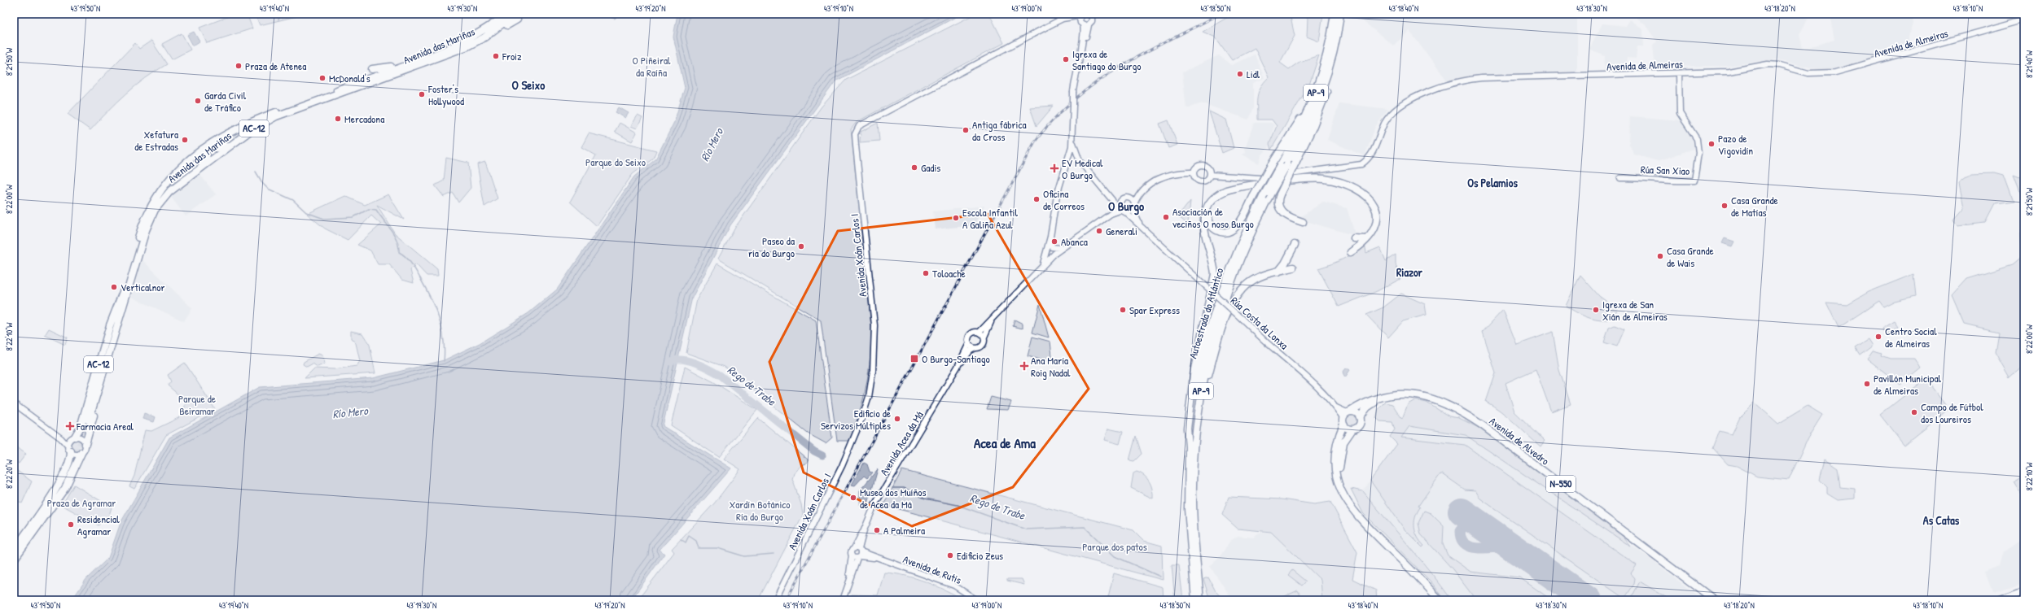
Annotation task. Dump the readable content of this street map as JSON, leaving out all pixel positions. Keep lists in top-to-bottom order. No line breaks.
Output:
{"streets":{"highway":["Avenida das Mariñas","AP-9","AC-12","Autoestrada do Atlántico","Avenida de Alvedro","N-550"],"main road":["Avenida de Almeiras","Rúa San Xiao","Avenida Xoán Carlos I","Rúa Costa da Lonxa","Avenida Acea da Má","Avenida de Rutis"]},"crossings":[["Avenida de Almeiras","Rúa San Xiao"],["Avenida das Mariñas","AC-12"],["AP-9","Autoestrada do Atlántico"],["Rúa Costa da Lonxa","Avenida de Alvedro"],["Rúa Costa da Lonxa","N-550"],["Avenida de Alvedro","N-550"],["Avenida Acea da Má","Avenida de Rutis"]],"districts":["O Seixo","Os Pelamios","O Burgo","Riazor","Acea de Ama","As Catas"],"water":["Río Mero","Rego de Trabe"],"parks":["O Piñeiral da Raíña","Parque do Seixo","Parque de Beiramar","Praza de Agramar","Xardín Botánico Ría do Burgo","Parque dos patos"],"places":{"other":["Froiz","Igrexa de Santiago do Burgo","Praza de Atenea","Lidl","McDonald's","Foster's Hollywood","Garda Civil de Tráfico","Mercadona","Antiga fábrica da Cross","Xefatura de Estradas","Pazo de Vigovidín","Gadis","Oficina de Correos","Casa Grande de Matías","Asociación de veciños O noso Burgo","Escola Infantil A Galiña Azul","Generali","Abanca","Paseo da ría do Burgo","Casa Grande de Wais","Toloache","Verticalnor","Spar Express","Igrexa de San Xián de Almeiras","Centro Social de Almeiras","Pavillón Municipal de Almeiras","Campo de Fútbol dos Loureiros","Edificio de Servizos Múltiples","Museo dos Muíños de Acea da Má","Residencial Agramar","A Palmeira","Edificio Zeus"],"health":["EV Medical O Burgo","Ana María Roig Nadal","Farmacia Areal"],"transit":["O Burgo-Santiago"]},"coordinates":["43°19'50\"N","43°19'40\"N","43°19'30\"N","43°19'20\"N","43°19'10\"N","43°19'00\"N","43°18'50\"N","43°18'40\"N","43°18'30\"N","43°18'20\"N","43°18'10\"N","8°21'50\"W","8°21'40\"W","8°22'00\"W","8°22'10\"W","8°22'20\"W"]}
